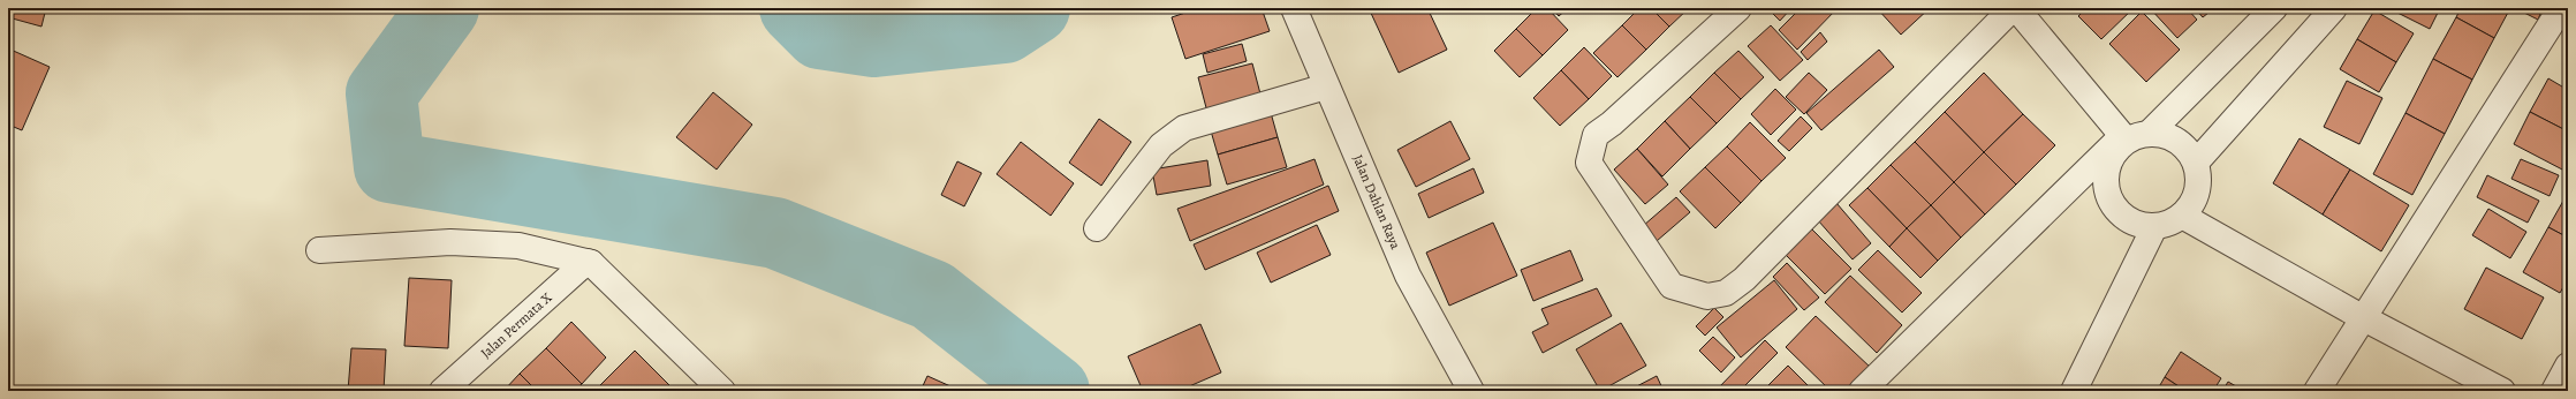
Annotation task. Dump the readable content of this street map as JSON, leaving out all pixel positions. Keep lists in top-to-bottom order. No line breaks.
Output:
{"streets":{"street":["Jalan Dahlan Raya","Jalan Permata X"]}}
